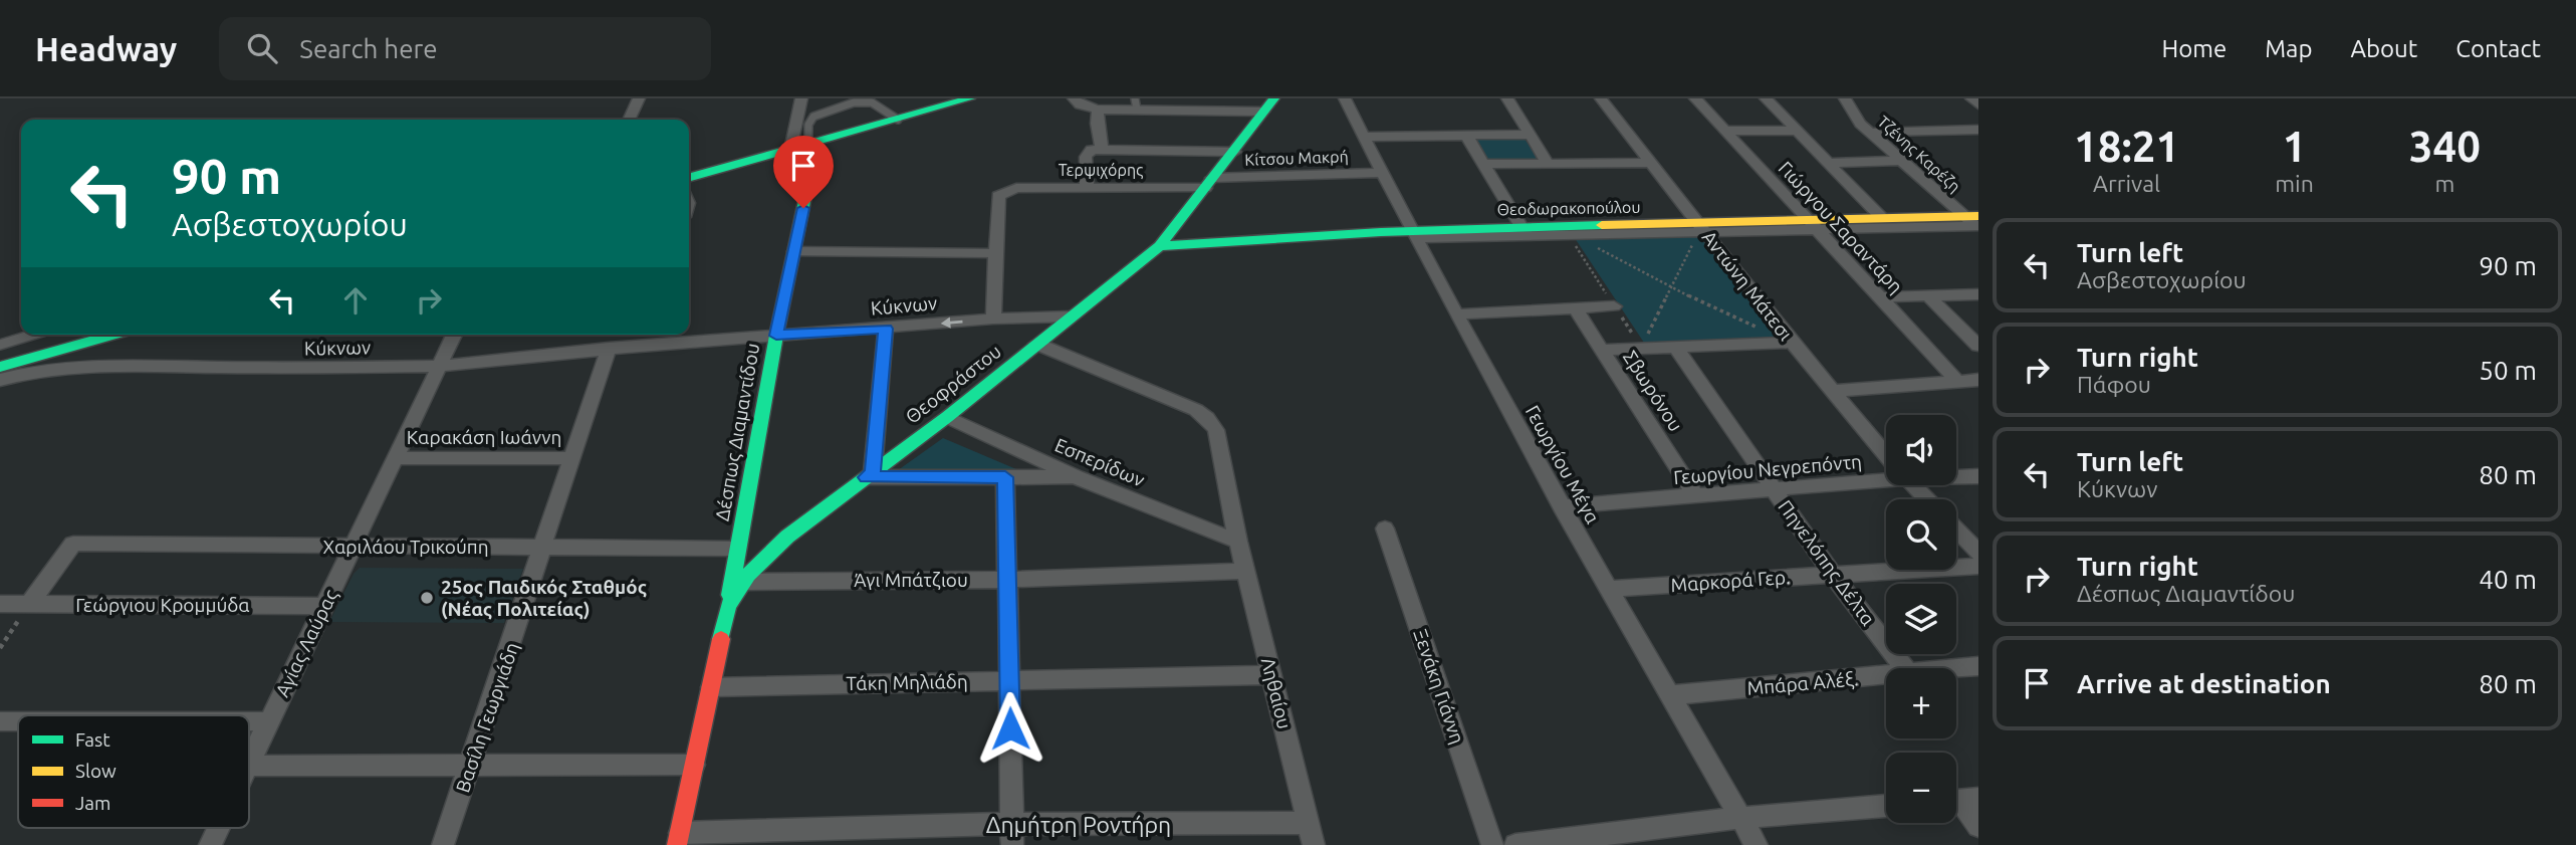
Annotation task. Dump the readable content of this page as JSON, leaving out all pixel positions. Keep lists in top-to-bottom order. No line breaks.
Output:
{"streets":{"main road":["Θεοδωρακοπούλου","Θεοφράστου","Δέσπως Διαμαντίδου"],"street":["Τζένης Καρέζη","Κίτσου Μακρή","Τερψιχόρης","Γιώργου Σαραντάρη","Αντώνη Μάτεσι","Κύκνων","Σβωρόνου","Καρακάση Ιωάννη","Εσπερίδων","Γεωργίου Μέγα","Γεωργίου Νεγρεπόντη","Χαριλάου Τρικούπη","Πηνελόπης Δέλτα","Άγι Μπάτζιου","Μαρκορά Γερ.","Γεώργιου Κρομμύδα","Αγίας Λαύρας","Τάκη Μηλιάδη","Μπάρα Αλέξ.","Ξενάκη Γιάννη","Ληθαίου","Βασίλη Γεωργιάδη","Δημήτρη Ροντήρη"]},"crossings":[["Τζένης Καρέζη","Θεοδωρακοπούλου"],["Κίτσου Μακρή","Τερψιχόρης"],["Κίτσου Μακρή","Θεοφράστου"],["Κίτσου Μακρή","Γεωργίου Μέγα"],["Τερψιχόρης","Θεοφράστου"],["Θεοδωρακοπούλου","Γιώργου Σαραντάρη"],["Θεοδωρακοπούλου","Αντώνη Μάτεσι"],["Θεοδωρακοπούλου","Θεοφράστου"],["Θεοδωρακοπούλου","Γεωργίου Μέγα"],["Κύκνων","Θεοφράστου"],["Κύκνων","Δέσπως Διαμαντίδου"],["Κύκνων","Αγίας Λαύρας"],["Κύκνων","Βασίλη Γεωργιάδη"],["Θεοφράστου","Δέσπως Διαμαντίδου"],["Θεοφράστου","Εσπερίδων"],["Θεοφράστου","Άγι Μπάτζιου"],["Θεοφράστου","Τάκη Μηλιάδη"],["Θεοφράστου","Ληθαίου"],["Θεοφράστου","Δημήτρη Ροντήρη"],["Σβωρόνου","Γεωργίου Νεγρεπόντη"],["Δέσπως Διαμαντίδου","Χαριλάου Τρικούπη"],["Καρακάση Ιωάννη","Αγίας Λαύρας"],["Καρακάση Ιωάννη","Βασίλη Γεωργιάδη"],["Εσπερίδων","Ληθαίου"],["Γεωργίου Μέγα","Γεωργίου Νεγρεπόντη"],["Γεωργίου Μέγα","Μαρκορά Γερ."],["Γεωργίου Μέγα","Μπάρα Αλέξ."],["Γεωργίου Νεγρεπόντη","Πηνελόπης Δέλτα"],["Χαριλάου Τρικούπη","Γεώργιου Κρομμύδα"],["Χαριλάου Τρικούπη","Αγίας Λαύρας"],["Χαριλάου Τρικούπη","Βασίλη Γεωργιάδη"],["Πηνελόπης Δέλτα","Μαρκορά Γερ."],["Άγι Μπάτζιου","Ληθαίου"],["Γεώργιου Κρομμύδα","Αγίας Λαύρας"],["Τάκη Μηλιάδη","Ληθαίου"],["Ληθαίου","Δημήτρη Ροντήρη"]],"places":["25ος Παιδικός Σταθμός (Νέας Πολιτείας)"],"legend":["Fast","Slow","Jam"],"page":{"header":"Headway","search":"Search here","nav":["Home","Map","About","Contact"],"eta":["18:21","Arrival","1","min","340","m"],"turn":["90 m","Ασβεστοχωρίου"],"list":[{"name":"Turn left","note":"Ασβεστοχωρίου","value":"90 m"},{"name":"Turn right","note":"Πάφου","value":"50 m"},{"name":"Turn left","note":"Κύκνων","value":"80 m"},{"name":"Turn right","note":"Δέσπως Διαμαντίδου","value":"40 m"},{"name":"Arrive at destination","value":"80 m"}],"map_buttons":["+","−"]}}
